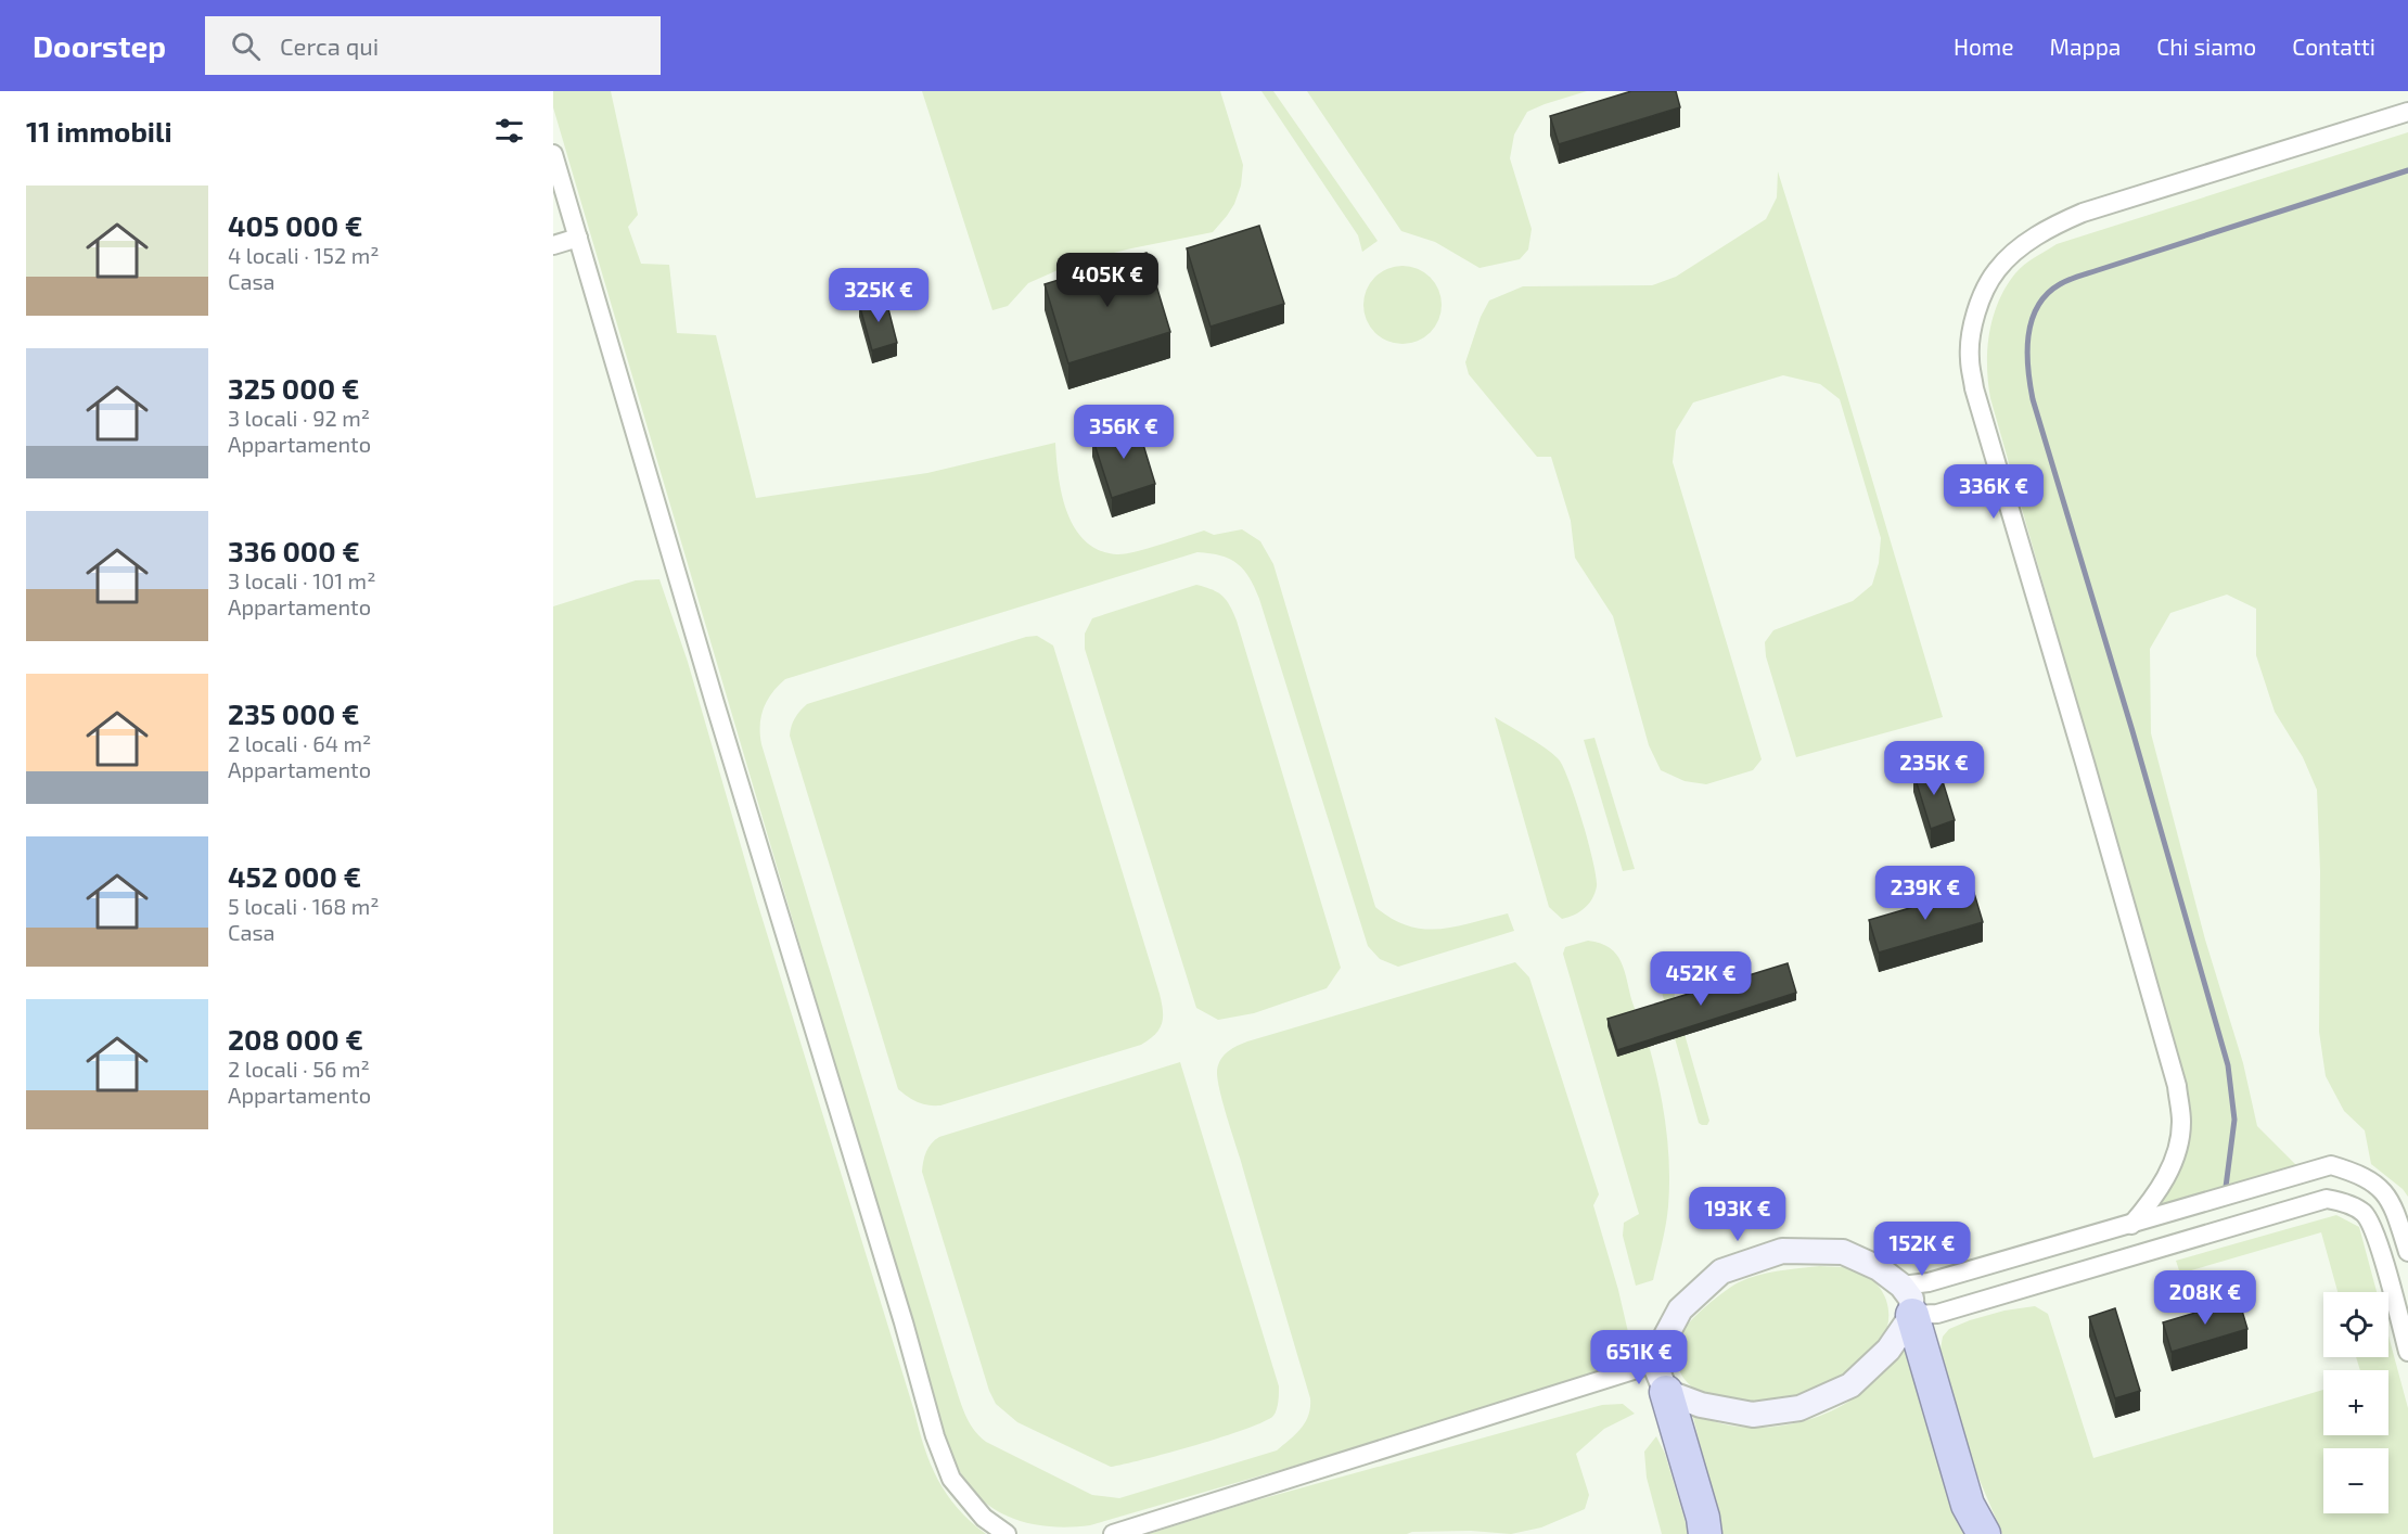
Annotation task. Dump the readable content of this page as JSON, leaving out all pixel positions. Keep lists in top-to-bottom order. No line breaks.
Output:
{"page":{"header":"Doorstep","search":"Cerca qui","nav":["Home","Mappa","Chi siamo","Contatti"],"heading":"11 immobili","list":[{"name":"405 000 €","note":"4 locali · 152 m² · Casa"},{"name":"325 000 €","note":"3 locali · 92 m² · Appartamento"},{"name":"336 000 €","note":"3 locali · 101 m² · Appartamento"},{"name":"235 000 €","note":"2 locali · 64 m² · Appartamento"},{"name":"452 000 €","note":"5 locali · 168 m² · Casa"},{"name":"208 000 €","note":"2 locali · 56 m² · Appartamento"}],"price":["405K €","325K €","356K €","336K €","235K €","239K €","452K €","193K €","152K €","208K €","651K €"],"map_buttons":["+","−"]}}
